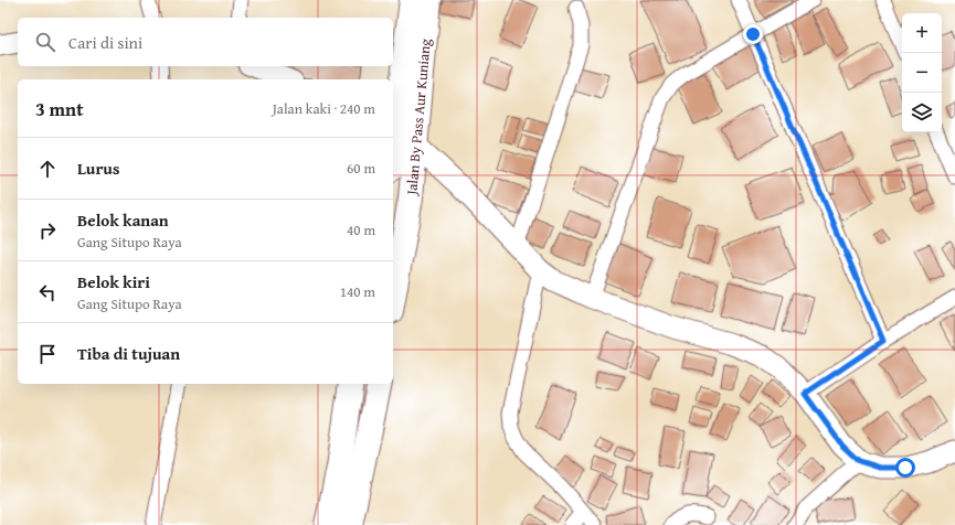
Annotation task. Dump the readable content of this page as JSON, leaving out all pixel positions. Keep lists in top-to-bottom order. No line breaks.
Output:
{"streets":{"highway":["Jalan By Pass Aur Kuniang"]},"page":{"map_buttons":["+","−"],"search":"Cari di sini","heading":["3 mnt","Jalan kaki · 240 m"],"list":[["Lurus","60 m"],["Belok kanan","Gang Situpo Raya","40 m"],["Belok kiri","Gang Situpo Raya","140 m"],"Tiba di tujuan"]}}
